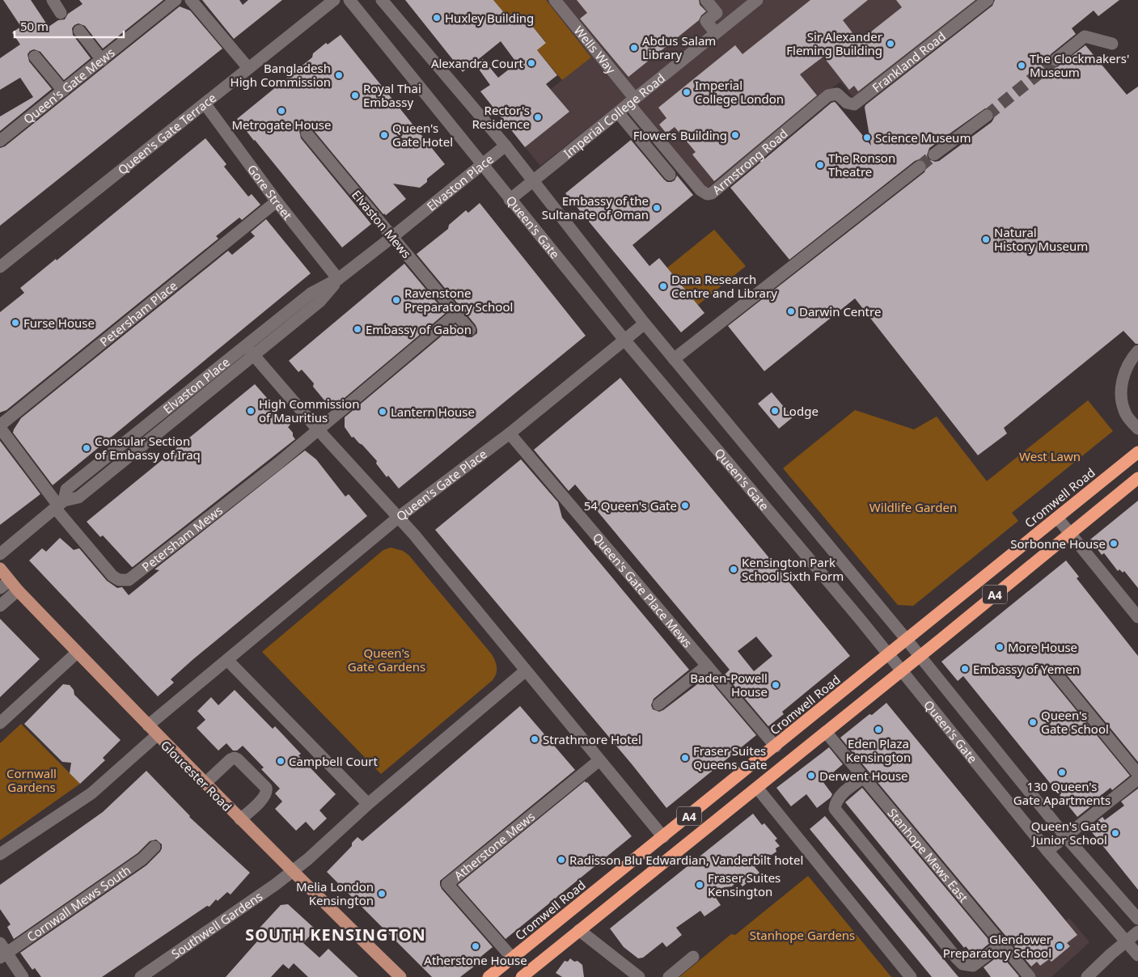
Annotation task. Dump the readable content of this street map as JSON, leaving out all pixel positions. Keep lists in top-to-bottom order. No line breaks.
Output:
{"streets":{"highway":["Cromwell Road","A4"],"main road":["Gloucester Road"],"street":["Wells Way","Frankland Road","Queen's Gate Mews","Imperial College Road","Queen's Gate Terrace","Armstrong Road","Elvaston Place","Gore Street","Elvaston Mews","Queen's Gate","Petersham Place","Queen's Gate Place","Petersham Mews","Queen's Gate Place Mews","Atherstone Mews","Stanhope Mews East","Cornwall Mews South","Southwell Gardens"]},"crossings":[["Wells Way","Imperial College Road"],["Wells Way","Armstrong Road"],["Frankland Road","Armstrong Road"],["Imperial College Road","Armstrong Road"],["Imperial College Road","Queen's Gate"],["Queen's Gate Terrace","Gore Street"],["Elvaston Place","Gore Street"],["Elvaston Place","Elvaston Mews"],["Elvaston Place","Queen's Gate"],["Elvaston Place","Queen's Gate Place"],["Elvaston Place","Petersham Mews"],["Gore Street","Petersham Place"],["Queen's Gate","Queen's Gate Place"],["Queen's Gate","Cromwell Road"],["Queen's Gate","A4"],["Queen's Gate Place","Petersham Mews"],["Queen's Gate Place","Queen's Gate Place Mews"],["Cromwell Road","Queen's Gate Place Mews"],["Cromwell Road","Atherstone Mews"],["A4","Stanhope Mews East"],["Gloucester Road","Southwell Gardens"]],"districts":["SOUTH KENSINGTON"],"parks":["West Lawn","Wildlife Garden","Queen's Gate Gardens","Cornwall Gardens","Stanhope Gardens"],"places":["Huxley Building","Sir Alexander Fleming Building","Abdus Salam Library","Alexandra Court","The Clockmakers' Museum","Bangladesh High Commission","Imperial College London","Royal Thai Embassy","Metrogate House","Rector's Residence","Queen's Gate Hotel","Flowers Building","Science Museum","The Ronson Theatre","Embassy of the Sultanate of Oman","Natural History Museum","Dana Research Centre and Library","Ravenstone Preparatory School","Darwin Centre","Furse House","Embassy of Gabon","High Commission of Mauritius","Lodge","Lantern House","Consular Section of Embassy of Iraq","54 Queen's Gate","Sorbonne House","Kensington Park School Sixth Form","More House","Embassy of Yemen","Baden-Powell House","Queen's Gate School","Eden Plaza Kensington","Strathmore Hotel","Fraser Suites Queens Gate","Campbell Court","130 Queen's Gate Apartments","Derwent House","Queen's Gate Junior School","Radisson Blu Edwardian, Vanderbilt hotel","Fraser Suites Kensington","Melia London Kensington","Atherstone House","Glendower Preparatory School"],"scale_bar":"50 m"}
